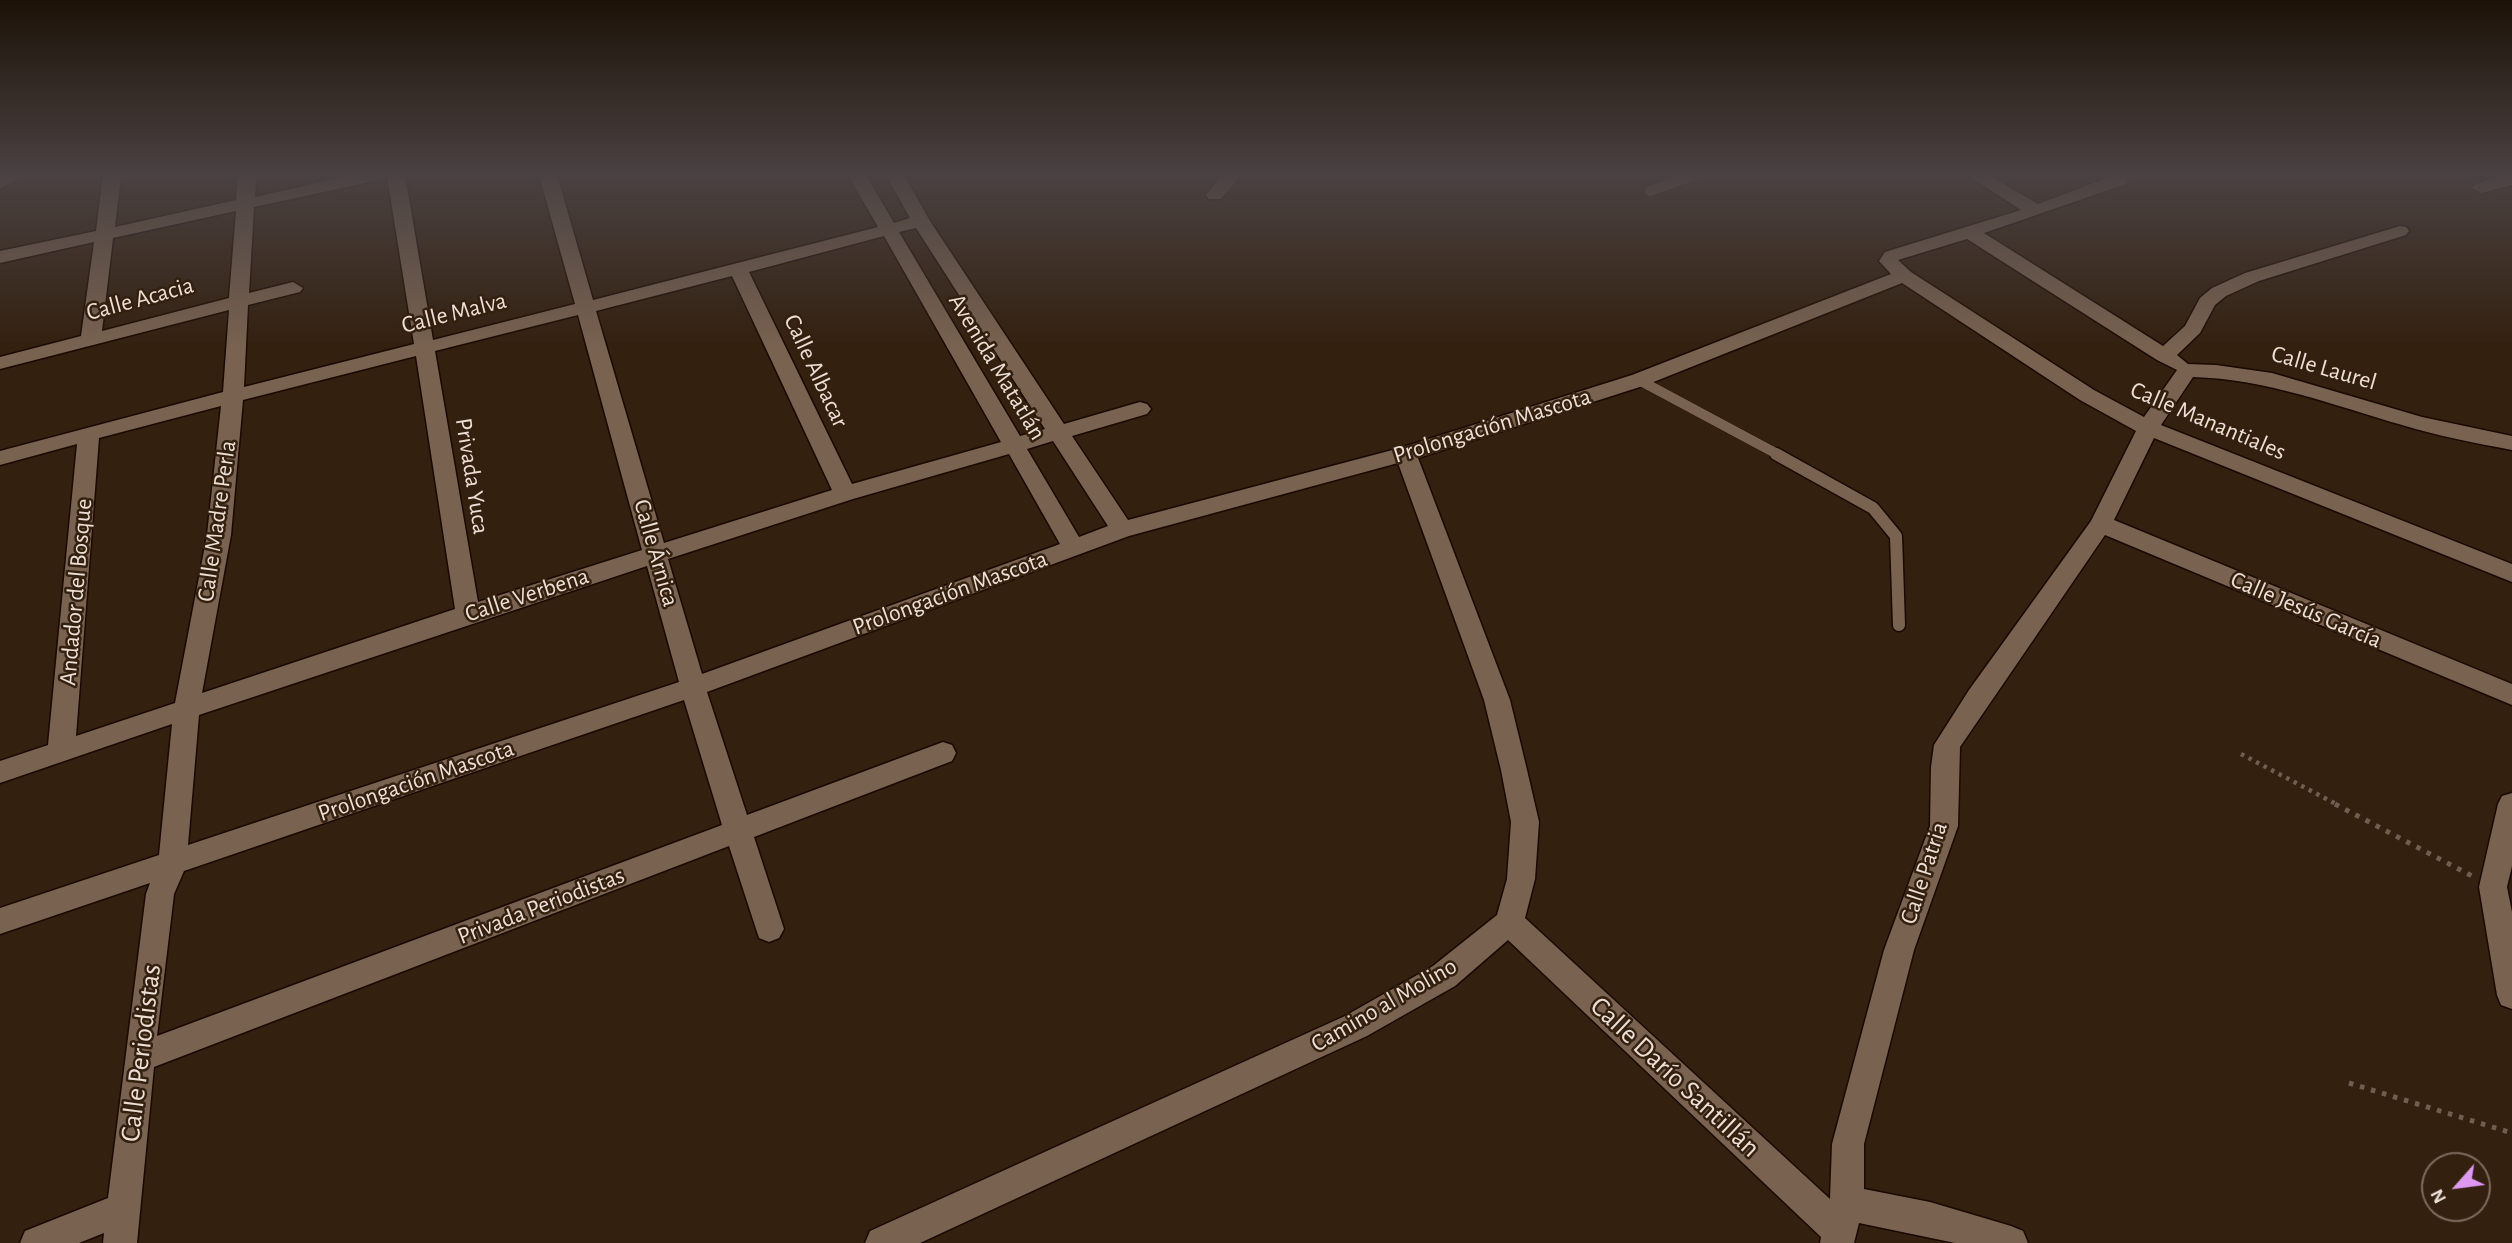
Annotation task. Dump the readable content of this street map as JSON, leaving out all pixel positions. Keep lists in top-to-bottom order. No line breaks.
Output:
{"streets":{"street":["Calle Acacia","Calle Malva","Avenida Matatlán","Calle Laurel","Calle Albacar","Calle Manantiales","Prolongación Mascota","Privada Yuca","Calle Madre Perla","Calle Árnica","Andador del Bosque","Calle Verbena","Calle Jesús García","Calle Patria","Privada Periodistas","Camino al Molino","Calle Periodistas","Calle Darío Santillán"]},"crossings":[["Calle Acacia","Calle Madre Perla"],["Calle Malva","Calle Albacar"],["Calle Malva","Privada Yuca"],["Calle Malva","Calle Madre Perla"],["Calle Malva","Calle Árnica"],["Calle Malva","Andador del Bosque"],["Avenida Matatlán","Prolongación Mascota"],["Avenida Matatlán","Calle Verbena"],["Calle Albacar","Calle Verbena"],["Calle Manantiales","Prolongación Mascota"],["Calle Manantiales","Calle Patria"],["Prolongación Mascota","Calle Madre Perla"],["Prolongación Mascota","Calle Árnica"],["Prolongación Mascota","Calle Periodistas"],["Privada Yuca","Calle Verbena"],["Calle Madre Perla","Calle Verbena"],["Calle Madre Perla","Calle Periodistas"],["Calle Árnica","Calle Verbena"],["Calle Árnica","Privada Periodistas"],["Andador del Bosque","Calle Verbena"],["Calle Jesús García","Calle Patria"],["Calle Patria","Calle Darío Santillán"],["Privada Periodistas","Calle Periodistas"],["Camino al Molino","Calle Darío Santillán"]],"north":"bottom left"}
